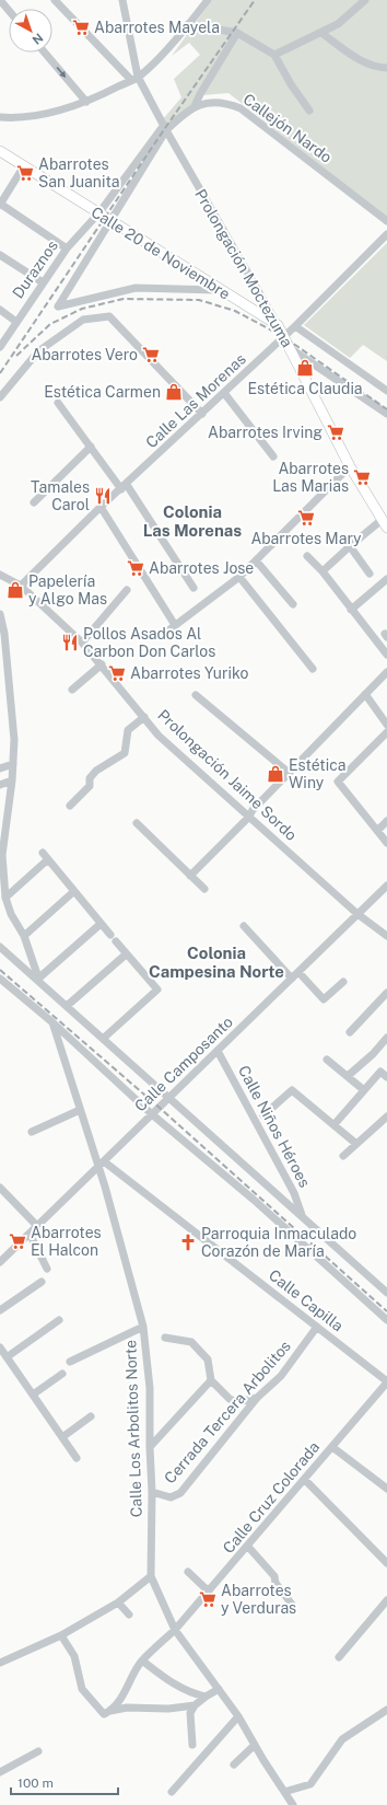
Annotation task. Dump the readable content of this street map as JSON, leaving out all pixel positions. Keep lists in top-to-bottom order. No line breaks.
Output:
{"streets":{"main road":["Calle 20 de Noviembre","Prolongación Moctezuma"],"street":["Callejón Nardo","Duraznos","Calle Las Morenas","Prolongación Jaime Sordo","Calle Camposanto","Calle Niños Héroes","Calle Capilla","Cerrada Tercera Arbolitos","Calle Los Arbolitos Norte","Calle Cruz Colorada"]},"crossings":[["Calle 20 de Noviembre","Prolongación Moctezuma"],["Calle 20 de Noviembre","Duraznos"],["Prolongación Moctezuma","Duraznos"],["Prolongación Moctezuma","Calle Las Morenas"],["Calle Las Morenas","Prolongación Jaime Sordo"],["Prolongación Jaime Sordo","Calle Camposanto"],["Calle Camposanto","Calle Niños Héroes"],["Calle Camposanto","Calle Capilla"],["Calle Camposanto","Calle Los Arbolitos Norte"],["Calle Capilla","Cerrada Tercera Arbolitos"],["Calle Capilla","Calle Los Arbolitos Norte"],["Calle Capilla","Calle Cruz Colorada"],["Cerrada Tercera Arbolitos","Calle Los Arbolitos Norte"],["Calle Los Arbolitos Norte","Calle Cruz Colorada"]],"districts":["Colonia Las Morenas","Colonia Campesina Norte"],"places":{"supermarket":["Abarrotes Mayela","Abarrotes San Juanita","Abarrotes Vero","Abarrotes Irving","Abarrotes Las Marias","Abarrotes Mary","Abarrotes Jose","Abarrotes Yuriko","Abarrotes El Halcon","Abarrotes y Verduras"],"shop":["Estética Claudia","Estética Carmen","Papelería y Algo Mas","Estética Winy"],"restaurant":["Tamales Carol","Pollos Asados Al Carbon Don Carlos"],"church":["Parroquia Inmaculado Corazón de María"]},"scale_bar":"100 m","north":"bottom right"}
